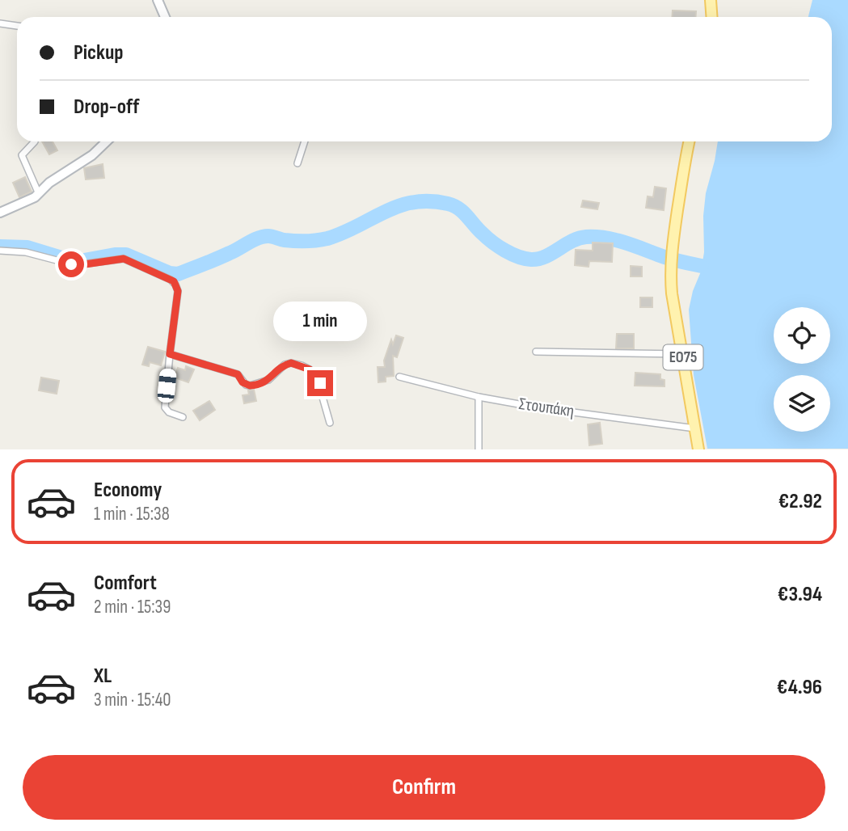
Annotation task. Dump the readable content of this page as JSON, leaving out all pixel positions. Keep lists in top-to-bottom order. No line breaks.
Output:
{"streets":{"main road":["ΕΟ75"],"street":["Στουπάκη"]},"crossings":[["ΕΟ75","Στουπάκη"]],"page":{"banner":["Pickup","Drop-off"],"bubble":"1 min","list":[{"name":"Economy","note":"1 min · 15:38","value":"€2.92"},{"name":"Comfort","note":"2 min · 15:39","value":"€3.94"},{"name":"XL","note":"3 min · 15:40","value":"€4.96"}],"buttons":"Confirm"}}
